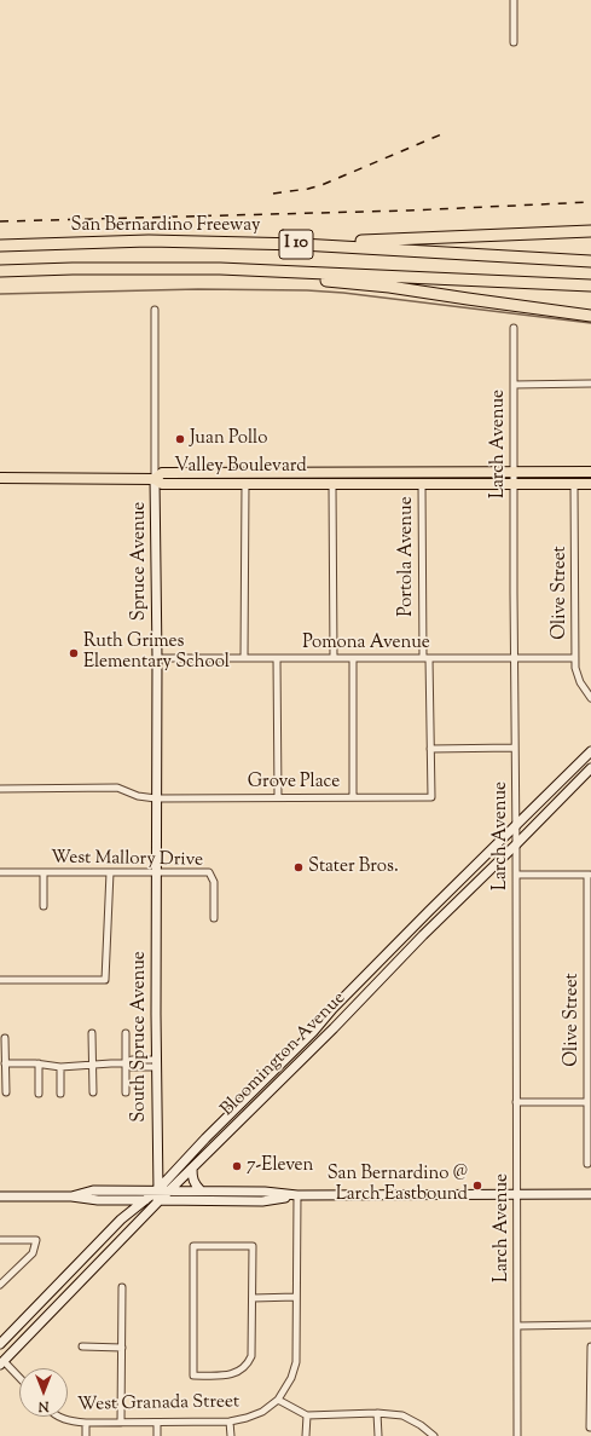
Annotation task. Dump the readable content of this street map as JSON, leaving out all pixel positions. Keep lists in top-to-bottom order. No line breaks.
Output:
{"streets":{"highway":["San Bernardino Freeway","I 10"],"main road":["Valley Boulevard","Spruce Avenue","South Spruce Avenue","Bloomington Avenue"],"street":["Larch Avenue","Portola Avenue","Olive Street","Pomona Avenue","Grove Place","West Mallory Drive","West Granada Street"]},"crossings":[["Larch Avenue","Valley Boulevard"],["Larch Avenue","Pomona Avenue"],["Larch Avenue","Bloomington Avenue"],["Valley Boulevard","Portola Avenue"],["Valley Boulevard","Spruce Avenue"],["Valley Boulevard","Olive Street"],["Portola Avenue","Pomona Avenue"],["Portola Avenue","Grove Place"],["Spruce Avenue","Pomona Avenue"],["Spruce Avenue","Grove Place"],["Spruce Avenue","West Mallory Drive"],["Spruce Avenue","South Spruce Avenue"],["Olive Street","Pomona Avenue"],["West Mallory Drive","South Spruce Avenue"],["South Spruce Avenue","Bloomington Avenue"]],"places":["Juan Pollo","Ruth Grimes Elementary School","Stater Bros.","7-Eleven","San Bernardino @ Larch Eastbound"],"north":"bottom"}
